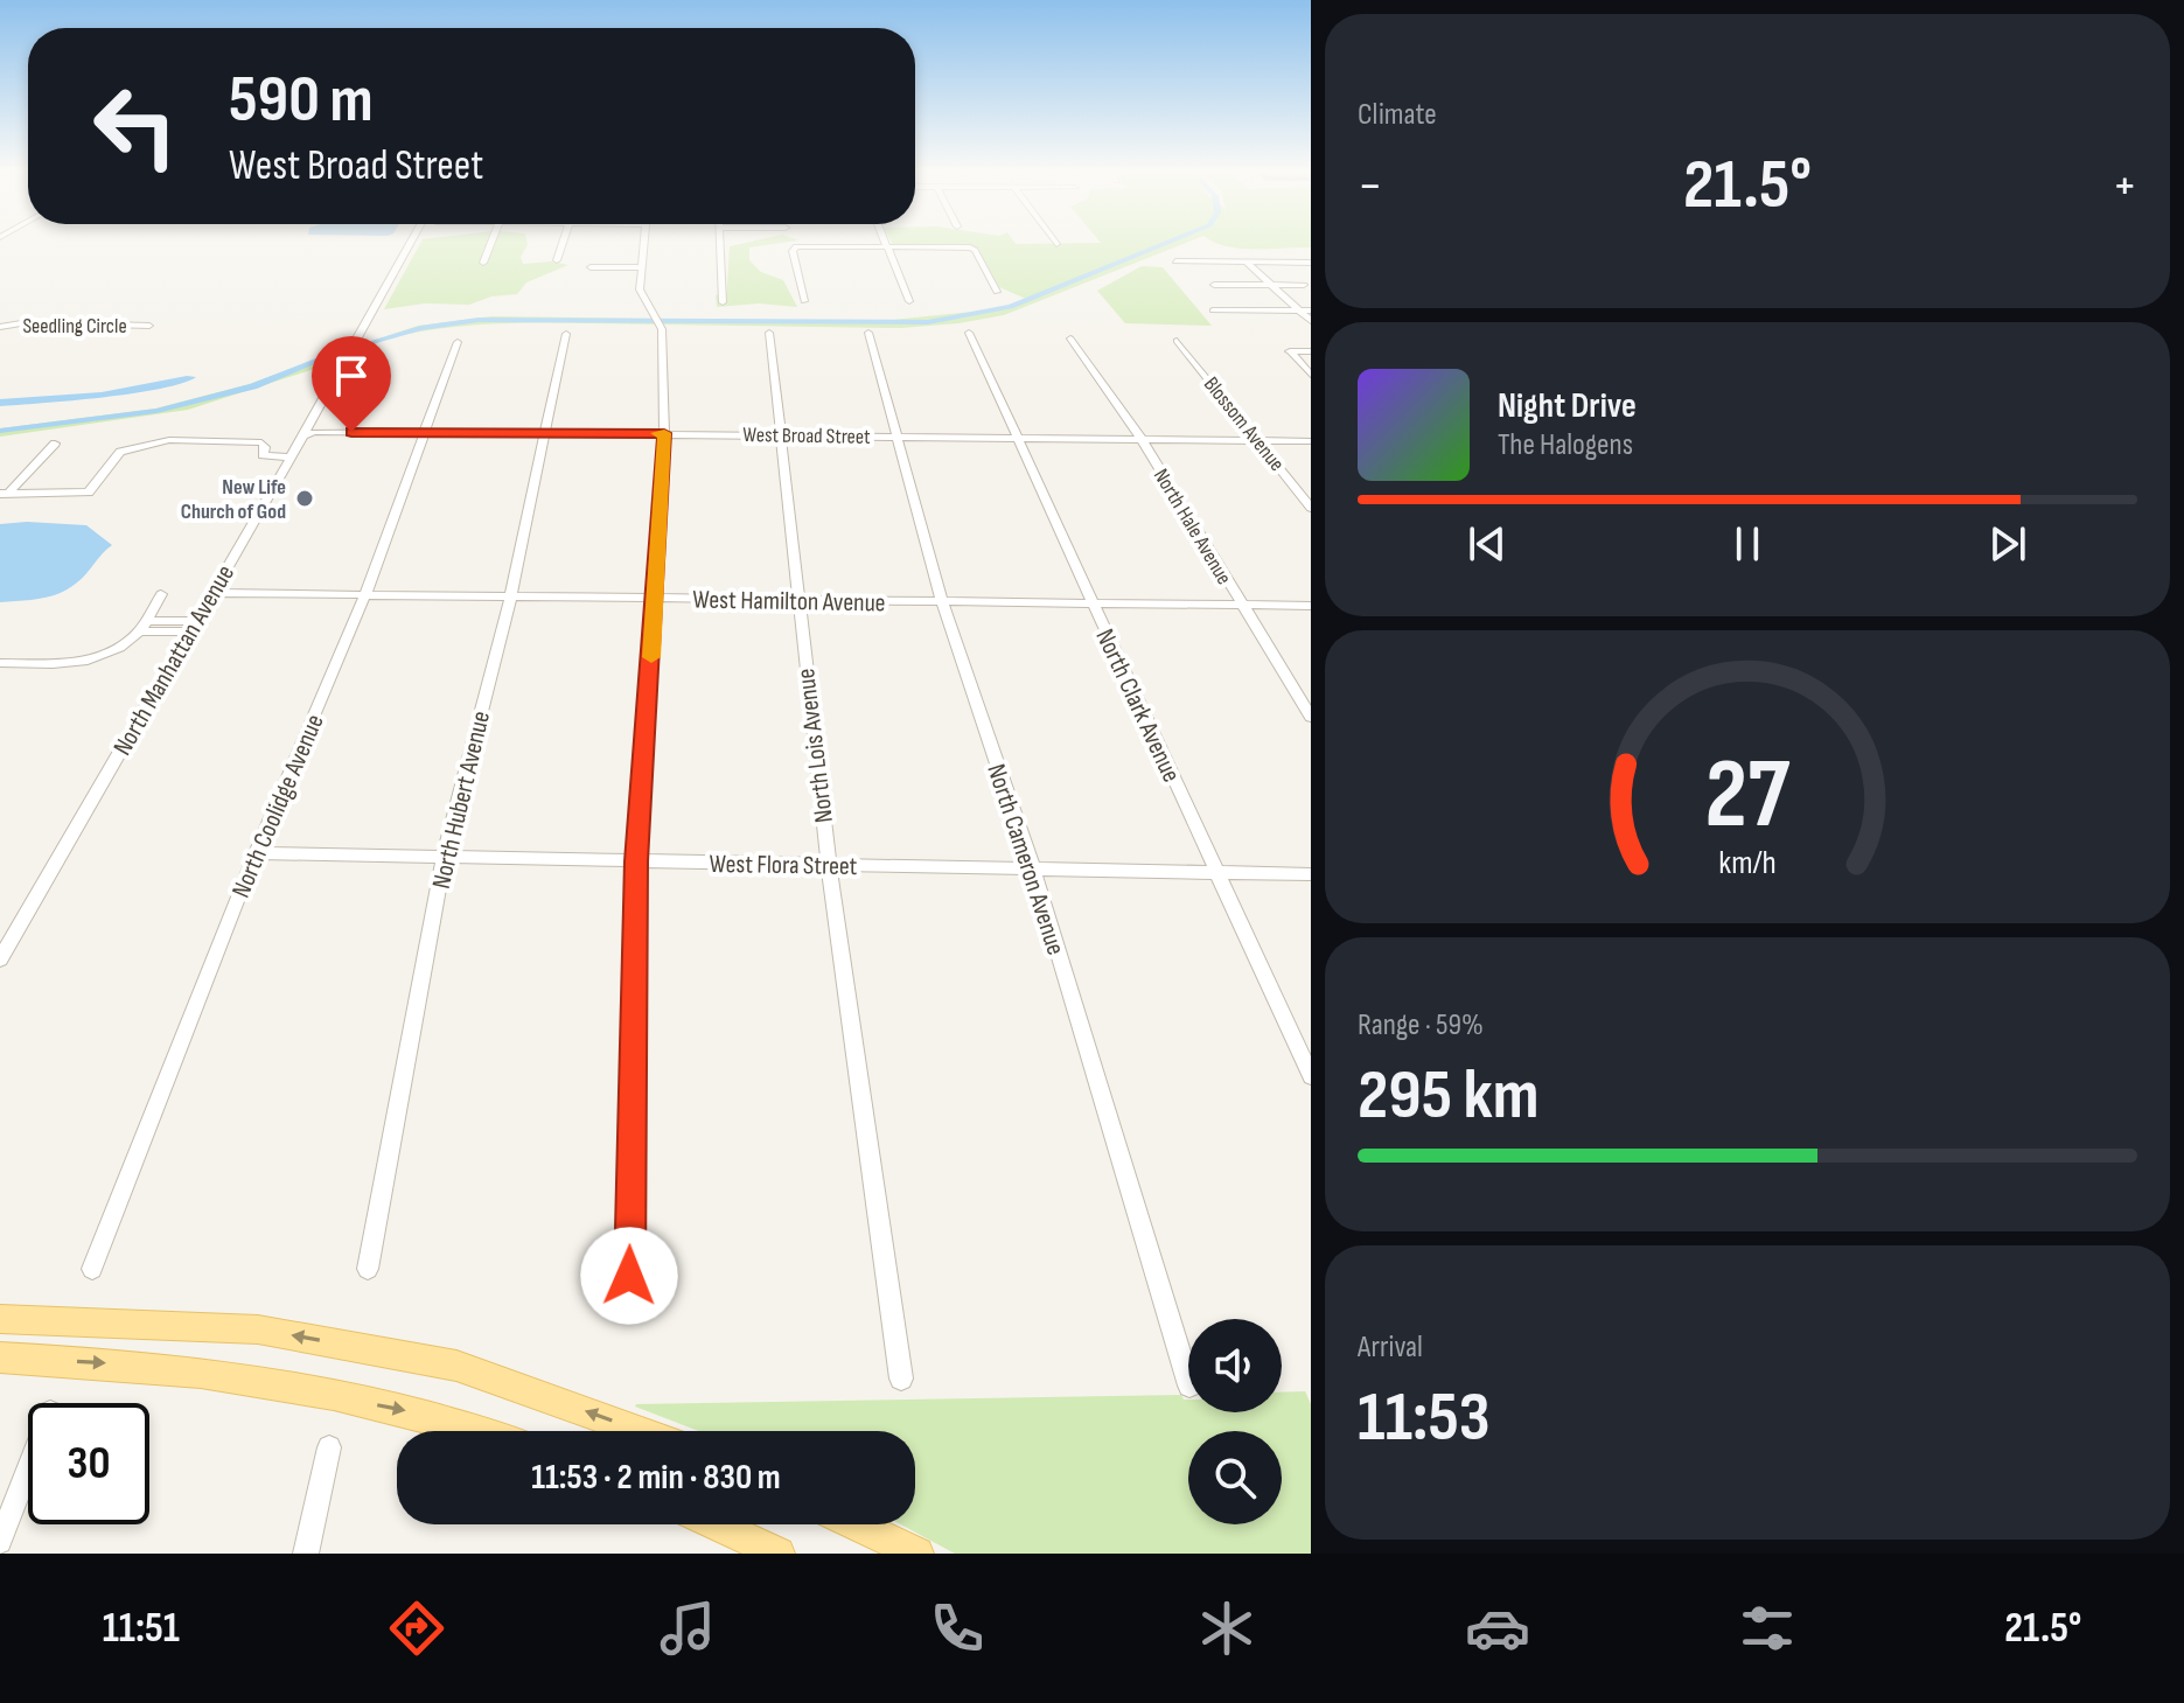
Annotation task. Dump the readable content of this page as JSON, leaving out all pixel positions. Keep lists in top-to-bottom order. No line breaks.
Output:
{"streets":{"street":["Seedling Circle","Blossom Avenue","West Broad Street","North Hale Avenue","West Hamilton Avenue","North Manhattan Avenue","North Clark Avenue","North Lois Avenue","North Hubert Avenue","North Coolidge Avenue","North Cameron Avenue","West Flora Street"]},"crossings":[["Blossom Avenue","West Broad Street"],["West Broad Street","North Hale Avenue"],["West Broad Street","North Manhattan Avenue"],["West Broad Street","North Clark Avenue"],["West Broad Street","North Lois Avenue"],["West Broad Street","North Hubert Avenue"],["West Broad Street","North Coolidge Avenue"],["West Broad Street","North Cameron Avenue"],["North Hale Avenue","West Hamilton Avenue"],["West Hamilton Avenue","North Manhattan Avenue"],["West Hamilton Avenue","North Clark Avenue"],["West Hamilton Avenue","North Lois Avenue"],["West Hamilton Avenue","North Hubert Avenue"],["West Hamilton Avenue","North Coolidge Avenue"],["West Hamilton Avenue","North Cameron Avenue"],["North Clark Avenue","West Flora Street"],["North Lois Avenue","West Flora Street"],["North Hubert Avenue","West Flora Street"],["North Coolidge Avenue","West Flora Street"],["North Cameron Avenue","West Flora Street"]],"places":["New Life Church of God"],"page":{"tile":["Climate",["Range · 59%","295 km"],["Arrival","11:53"]],"turn":["590 m","West Broad Street"],"heat":["−","21.5°","+"],"song":["Night Drive","The Halogens"],"limit":"30","trip":"11:53 · 2 min · 830 m","tabs":["11:51","21.5°"],"gauge":["27","km/h"]}}
